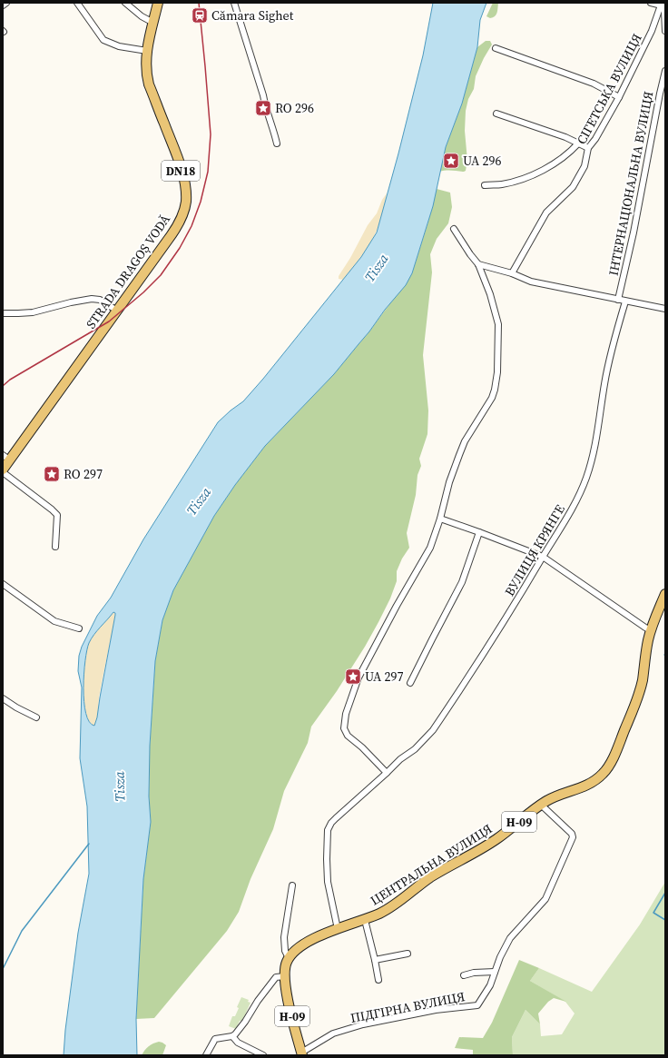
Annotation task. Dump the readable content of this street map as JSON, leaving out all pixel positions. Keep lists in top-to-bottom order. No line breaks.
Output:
{"streets":{"main road":["DN18","STRADA DRAGOȘ VODĂ","Н-09","ЦЕНТРАЛЬНА ВУЛИЦЯ"],"street":["СІГЕТСЬКА ВУЛИЦЯ","ІНТЕРНАЦІОНАЛЬНА ВУЛИЦЯ","ВУЛИЦЯ КРЯНГЕ","ПІДГІРНА ВУЛИЦЯ"]},"crossings":[["ВУЛИЦЯ КРЯНГЕ","ЦЕНТРАЛЬНА ВУЛИЦЯ"],["Н-09","ЦЕНТРАЛЬНА ВУЛИЦЯ"],["Н-09","ПІДГІРНА ВУЛИЦЯ"],["ЦЕНТРАЛЬНА ВУЛИЦЯ","ПІДГІРНА ВУЛИЦЯ"]],"water":["Tisza"],"places":{"station":["Cămara Sighet"],"place":["RO 296","UA 296","RO 297","UA 297"]}}
